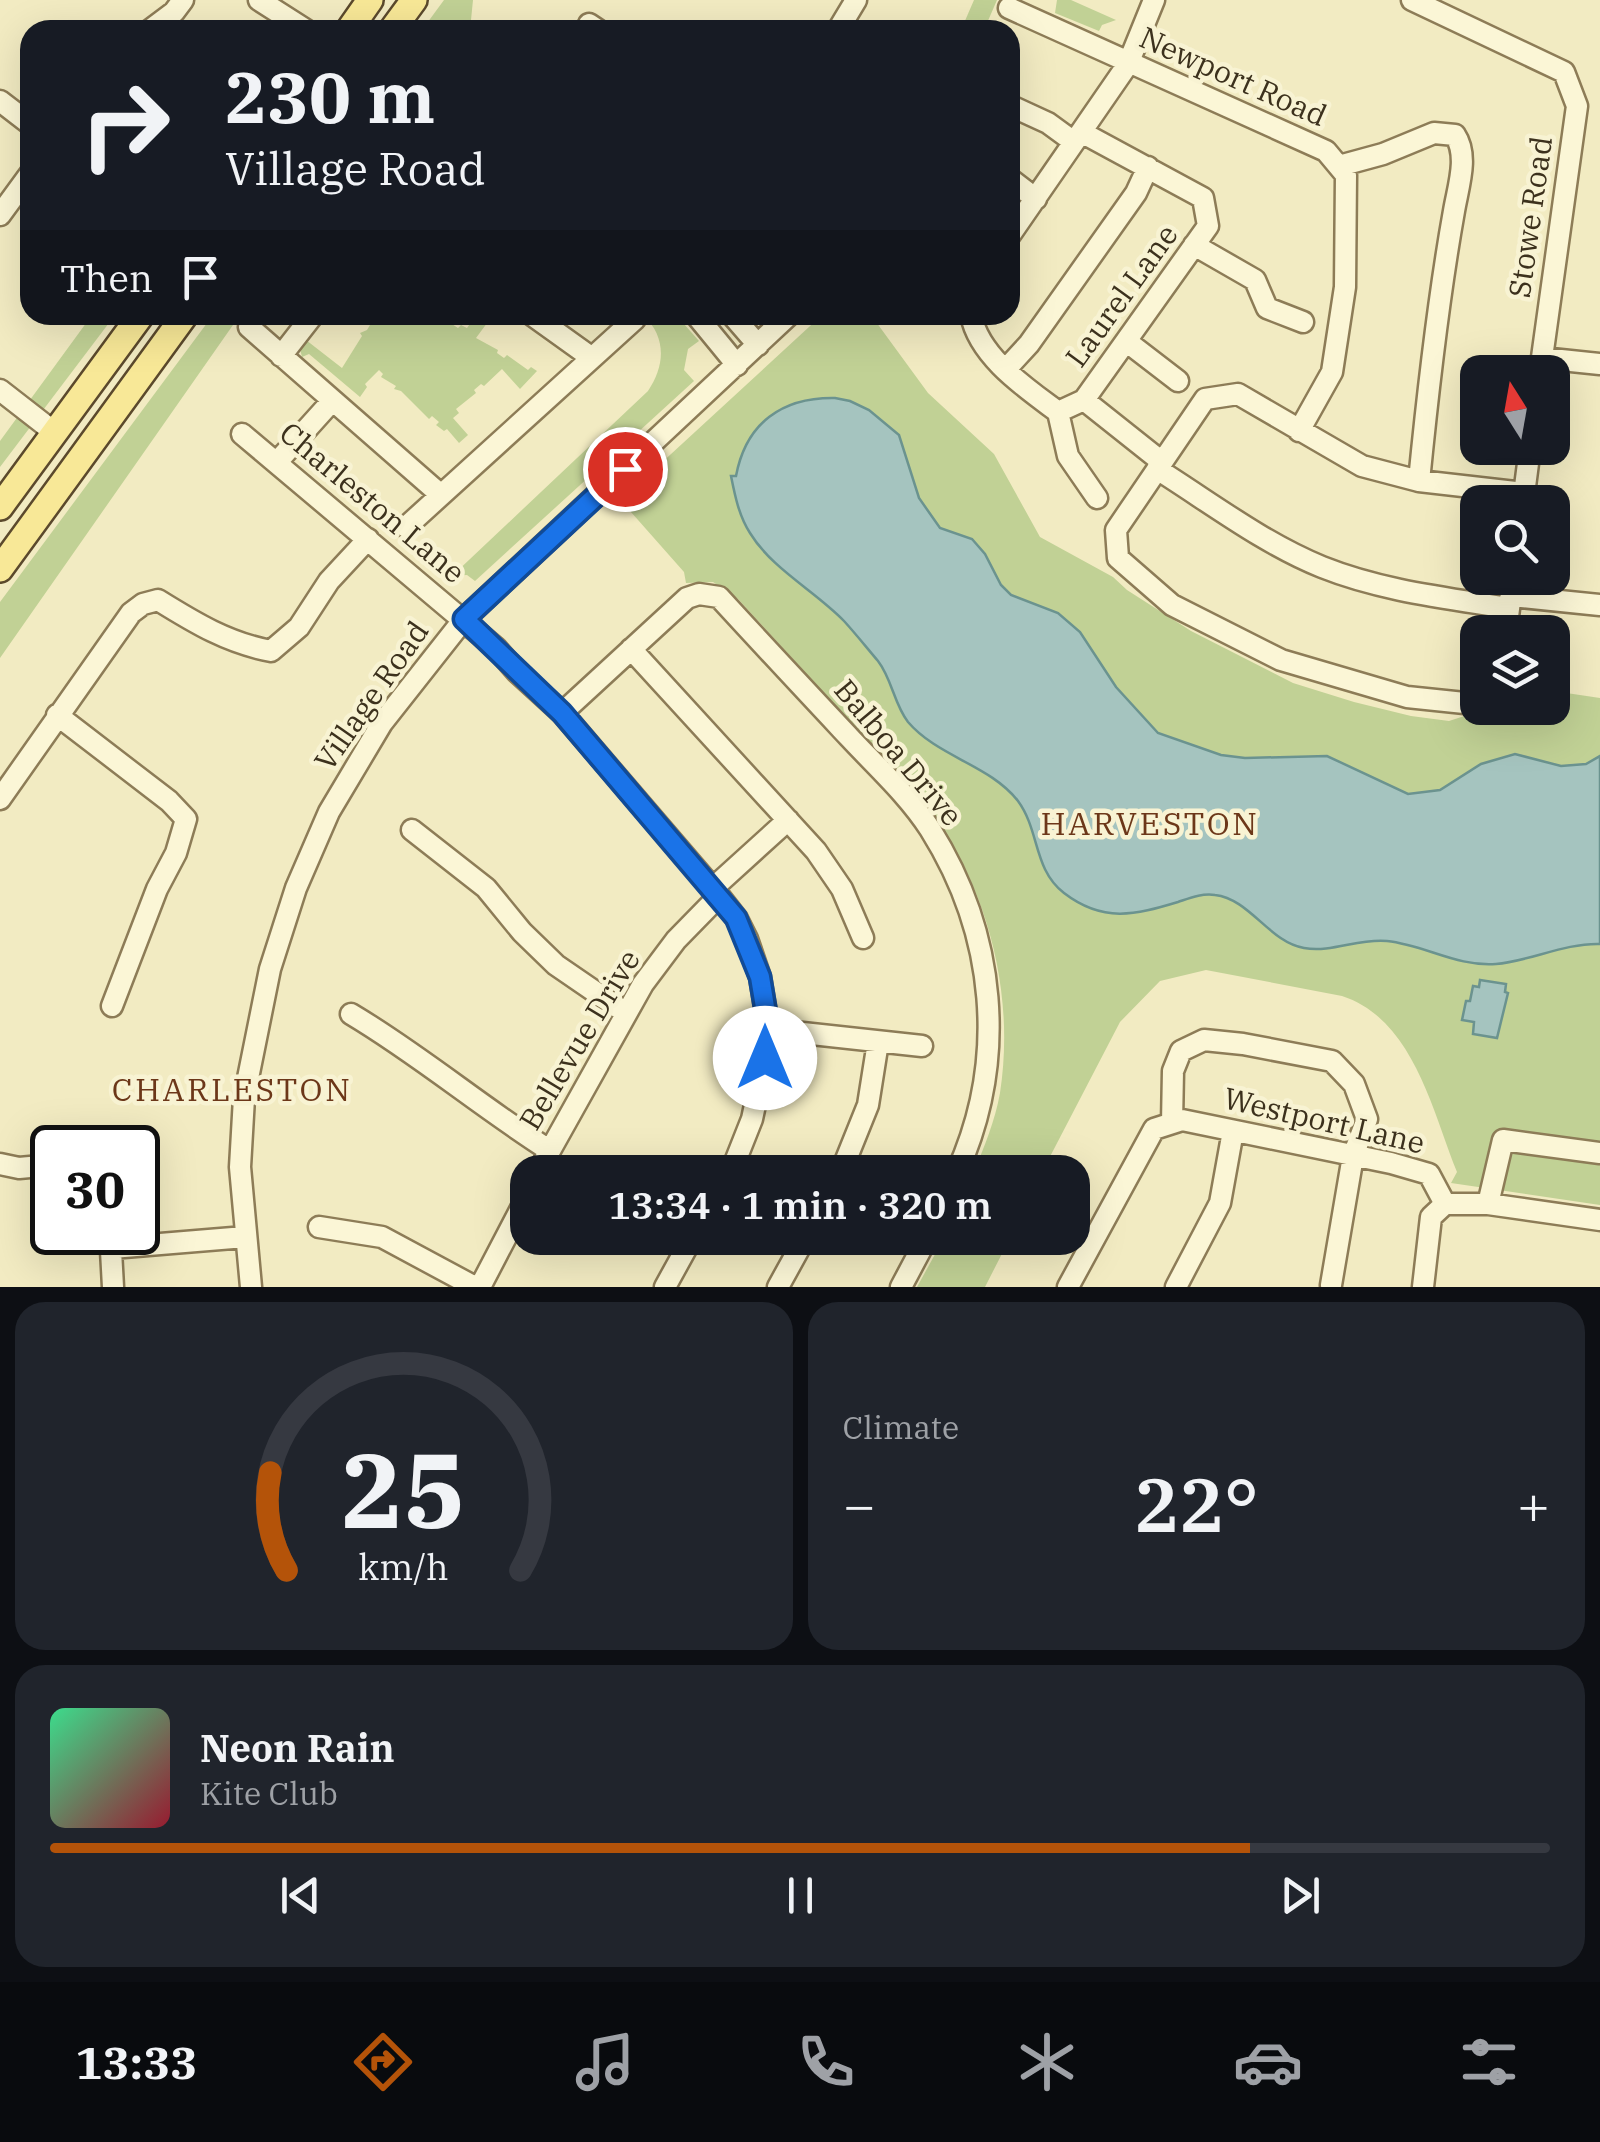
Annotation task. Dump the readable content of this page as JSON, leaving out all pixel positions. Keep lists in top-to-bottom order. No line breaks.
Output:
{"streets":{"street":["Newport Road","Stowe Road","Laurel Lane","Charleston Lane","Village Road","Balboa Drive","Bellevue Drive","Westport Lane"]},"crossings":[["Charleston Lane","Village Road"],["Charleston Lane","Balboa Drive"],["Charleston Lane","Bellevue Drive"]],"districts":["HARVESTON","CHARLESTON"],"north":"top","page":{"turn":["230 m","Village Road"],"then":"Then","limit":"30","trip":"13:34 · 1 min · 320 m","tile":"Climate","heat":["−","22°","+"],"song":["Neon Rain","Kite Club"],"tabs":"13:33","gauge":["25","km/h"]}}
